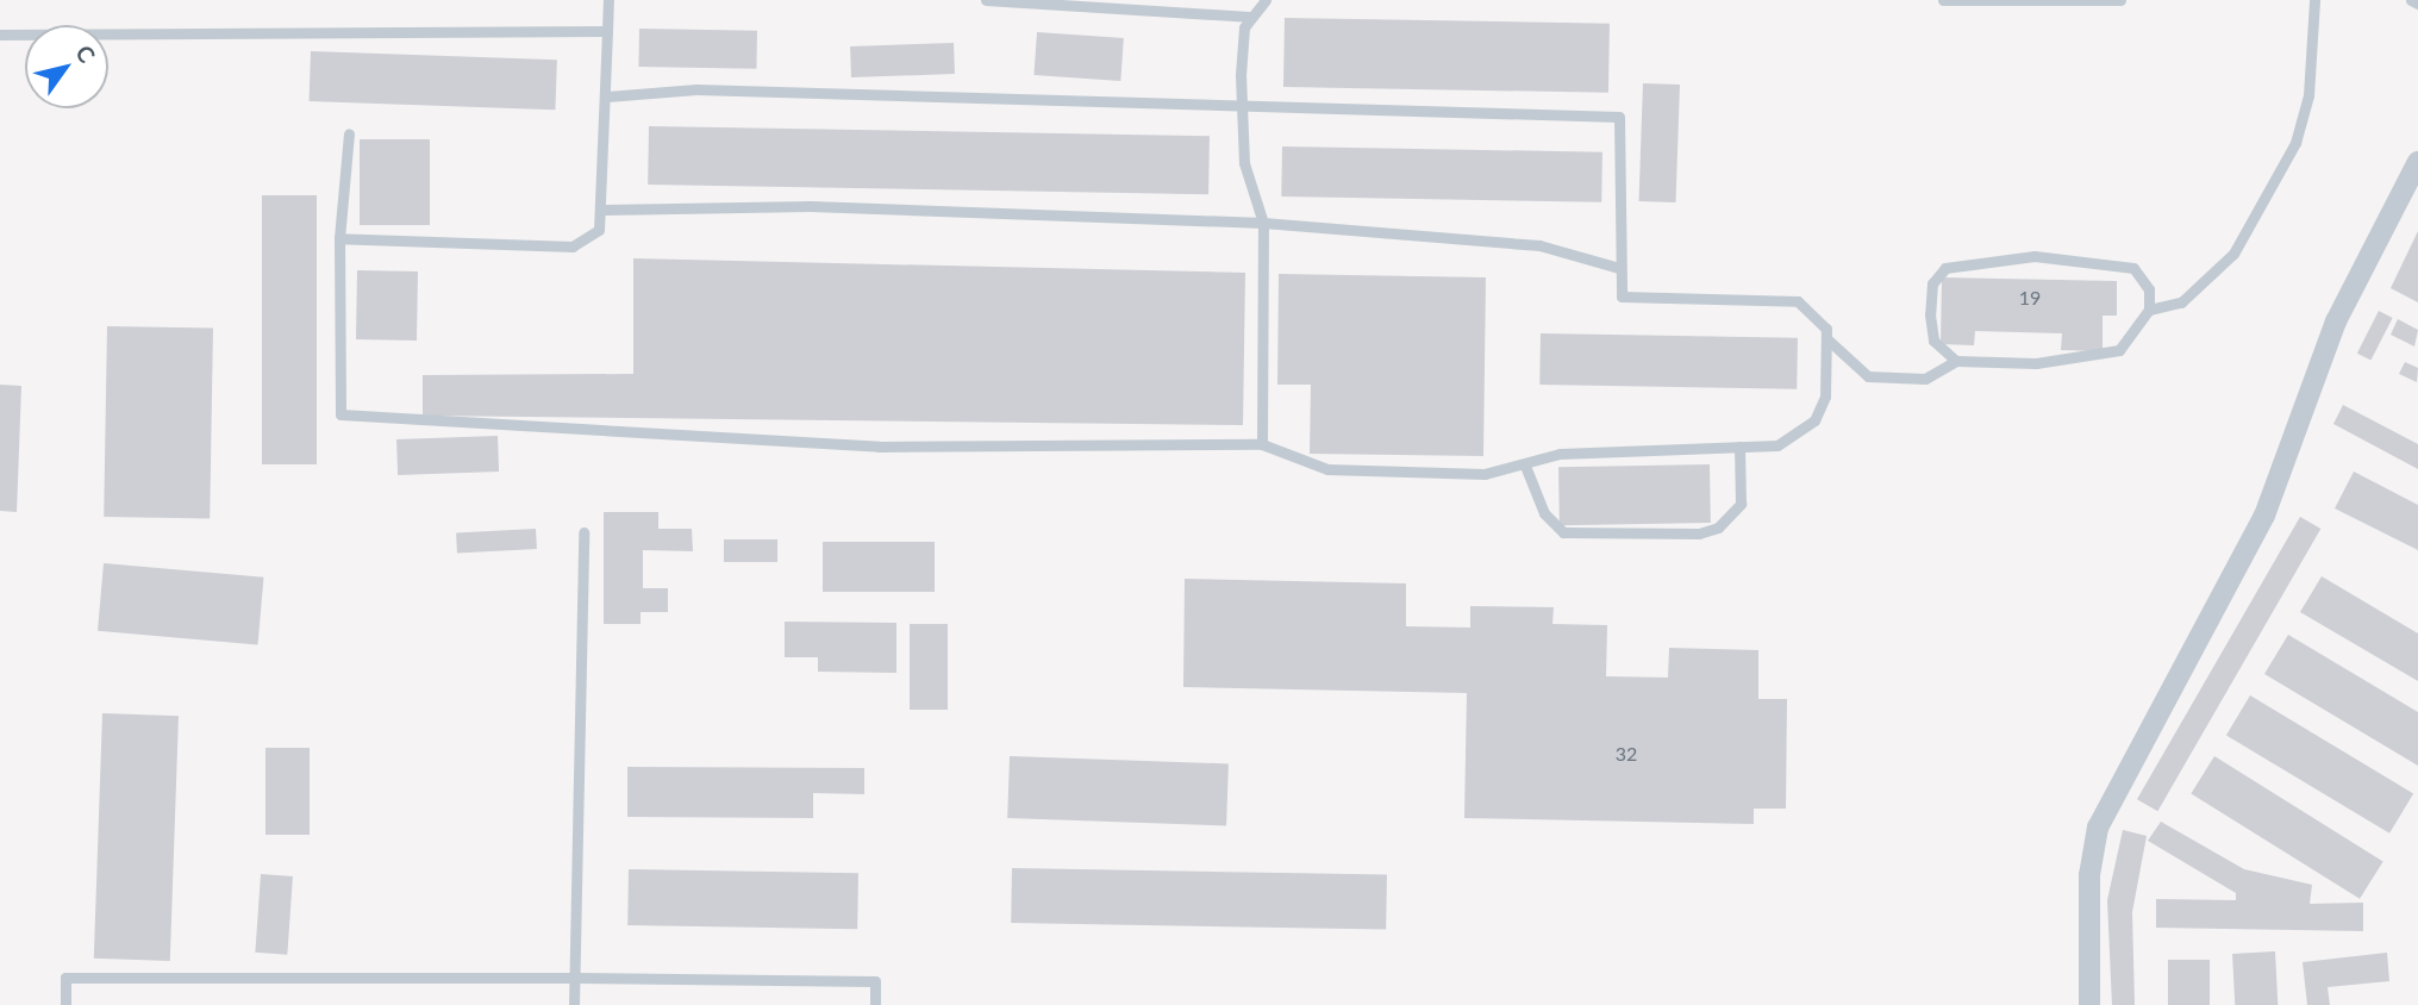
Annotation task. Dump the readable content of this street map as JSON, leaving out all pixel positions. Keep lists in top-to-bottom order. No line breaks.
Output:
{"house_numbers":["19","32"],"north":"top right"}
